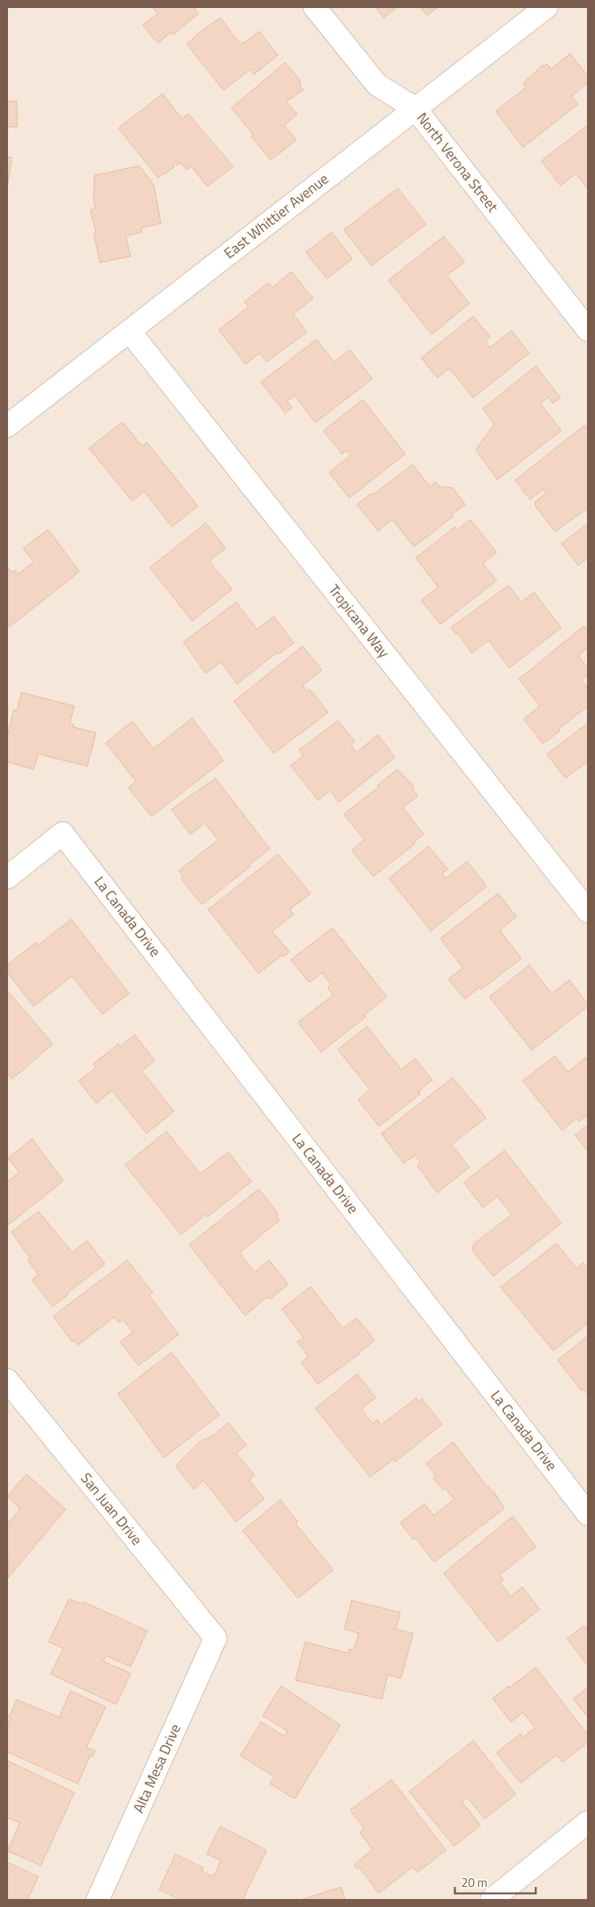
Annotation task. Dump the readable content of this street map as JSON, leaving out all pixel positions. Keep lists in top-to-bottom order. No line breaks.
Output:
{"streets":{"street":["North Verona Street","East Whittier Avenue","Tropicana Way","La Canada Drive","San Juan Drive","Alta Mesa Drive"]},"crossings":[["North Verona Street","East Whittier Avenue"],["East Whittier Avenue","Tropicana Way"],["San Juan Drive","Alta Mesa Drive"]],"scale_bar":"20 m"}
